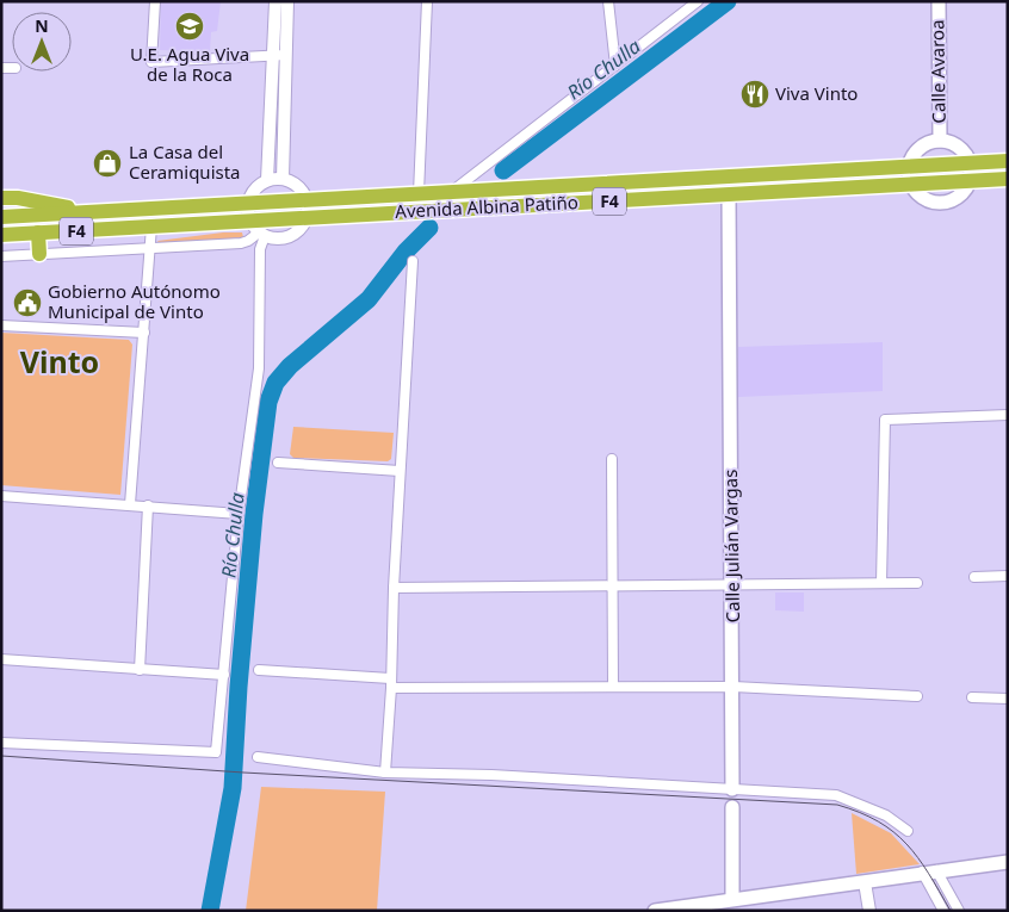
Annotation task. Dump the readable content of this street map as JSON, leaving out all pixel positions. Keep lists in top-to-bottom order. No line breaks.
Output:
{"streets":{"highway":["F4","Avenida Albina Patiño"],"main road":["Calle Avaroa","Calle Julián Vargas"]},"crossings":[["Avenida Albina Patiño","Calle Julián Vargas"]],"districts":["Vinto"],"water":["Río Chulla"],"places":{"school or university":["U.E. Agua Viva de la Roca"],"restaurant":["Viva Vinto"],"shop":["La Casa del Ceramiquista"],"public building":["Gobierno Autónomo Municipal de Vinto"]},"north":"top"}
